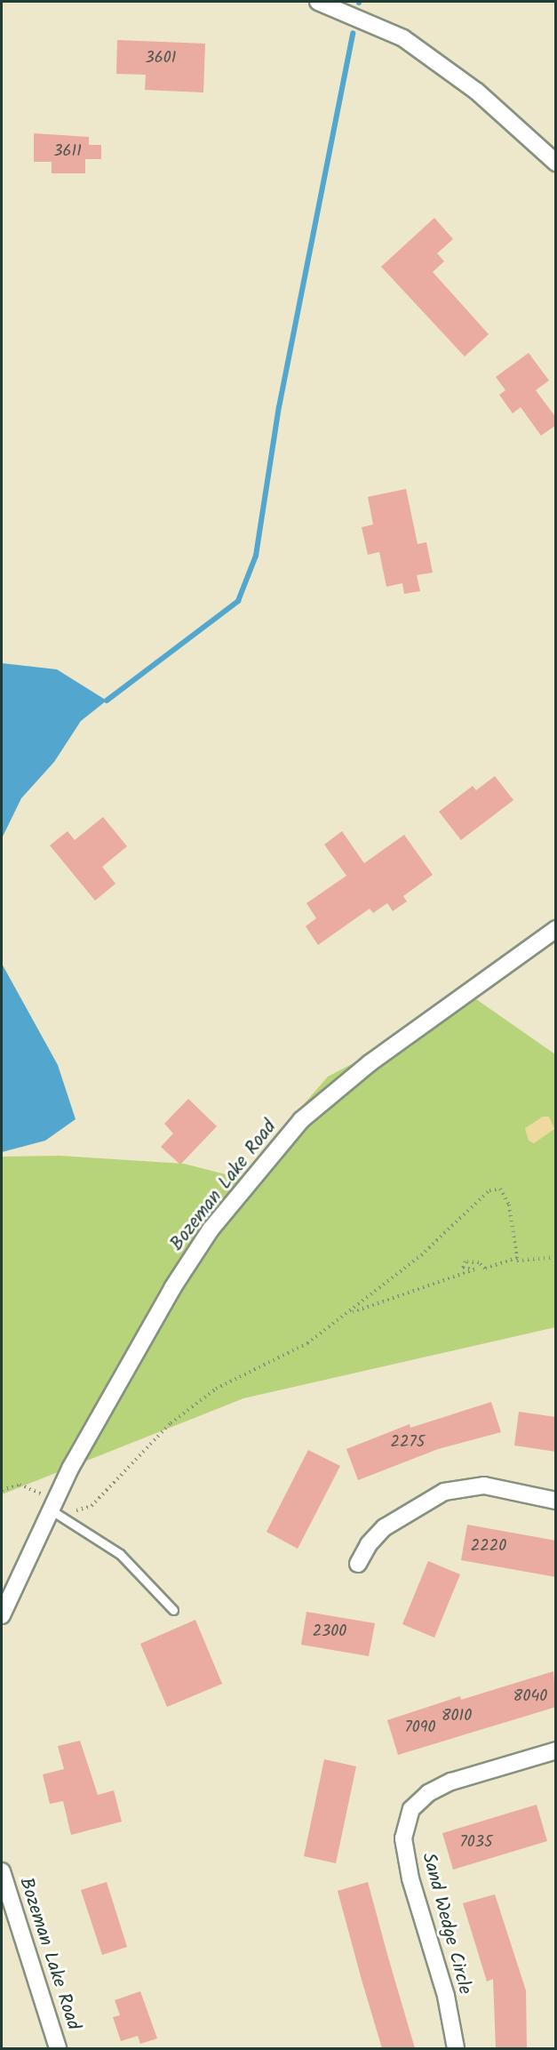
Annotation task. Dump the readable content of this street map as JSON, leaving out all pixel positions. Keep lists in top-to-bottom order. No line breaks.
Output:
{"streets":{"street":["Bozeman Lake Road","Sand Wedge Circle"]},"house_numbers":["3601","3611","2275","2220","2300","8040","8010","7090","7035"]}
